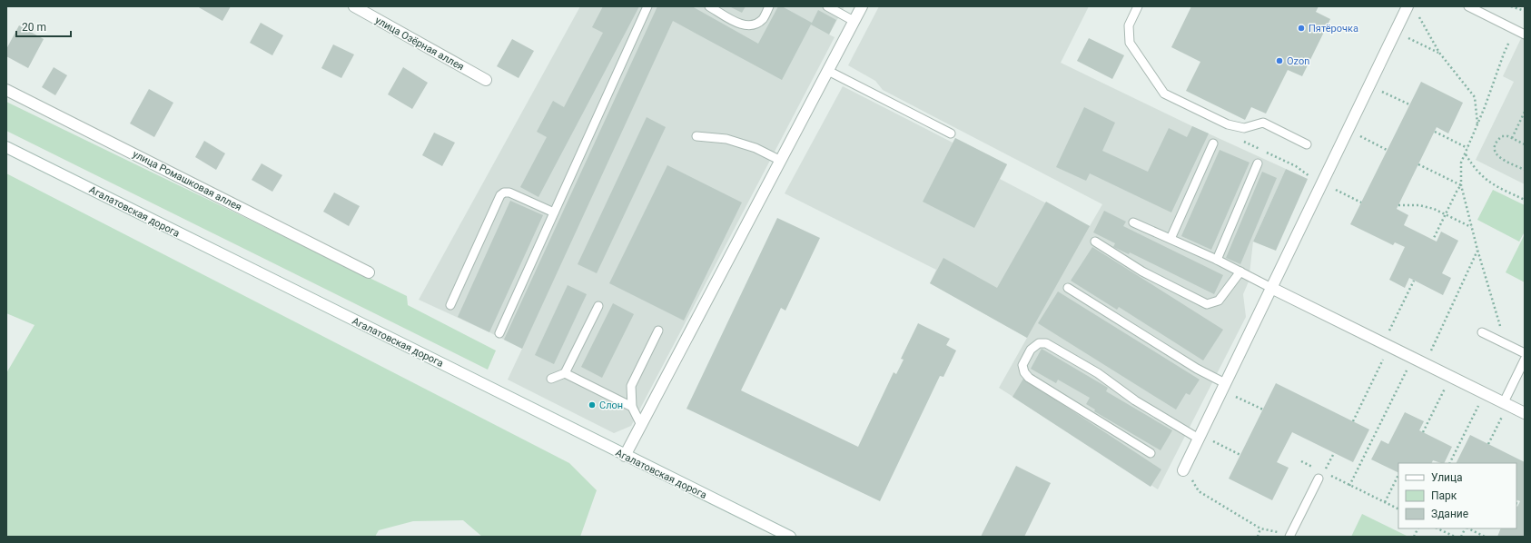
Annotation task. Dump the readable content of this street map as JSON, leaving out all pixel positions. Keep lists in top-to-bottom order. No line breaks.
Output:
{"streets":{"street":["улица Озёрная аллея","улица Ромашковая аллея","Агалатовская дорога"]},"places":["Пятёрочка","Ozon","Слон"],"legend":["Улица","Парк","Здание"],"scale_bar":"20 m"}
